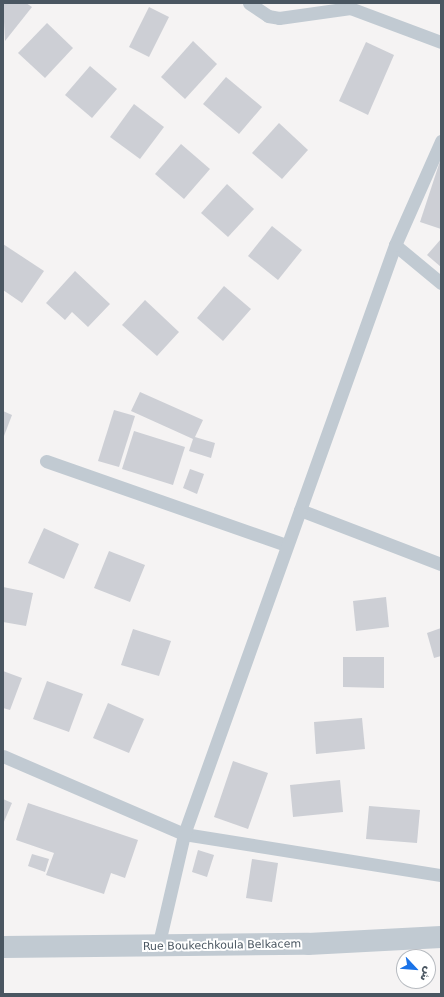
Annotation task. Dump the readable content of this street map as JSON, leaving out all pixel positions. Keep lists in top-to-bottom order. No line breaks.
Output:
{"streets":{"street":["Rue Boukechkoula Belkacem"]},"north":"bottom right"}
